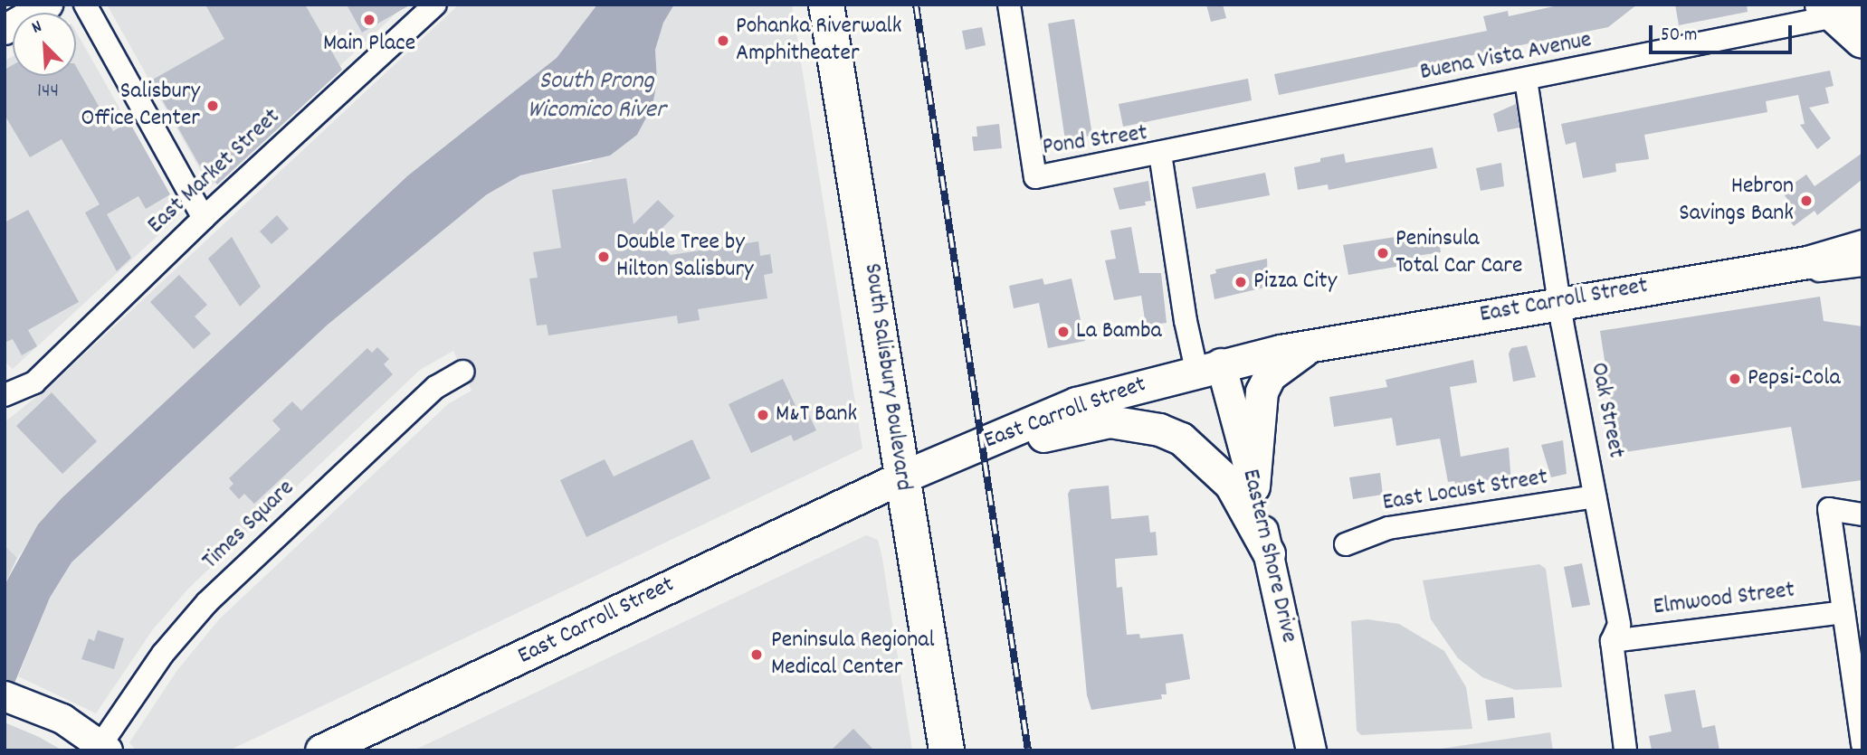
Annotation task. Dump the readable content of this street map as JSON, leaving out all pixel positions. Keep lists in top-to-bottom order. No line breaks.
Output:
{"streets":{"main road":["East Carroll Street","South Salisbury Boulevard"],"street":["Buena Vista Avenue","Pond Street","East Market Street","Oak Street","East Locust Street","Times Square","Eastern Shore Drive","Elmwood Street"]},"crossings":[["Buena Vista Avenue","Pond Street"],["Buena Vista Avenue","Oak Street"],["Pond Street","East Carroll Street"],["Pond Street","Eastern Shore Drive"],["East Carroll Street","South Salisbury Boulevard"],["East Carroll Street","Oak Street"],["East Carroll Street","Eastern Shore Drive"],["Oak Street","East Locust Street"],["Oak Street","Elmwood Street"]],"water":["South Prong Wicomico River"],"places":["Main Place","Pohanka Riverwalk Amphitheater","Salisbury Office Center","Hebron Savings Bank","Peninsula Total Car Care","Double Tree by Hilton Salisbury","Pizza City","La Bamba","Pepsi-Cola","M&T Bank","Peninsula Regional Medical Center"],"house_numbers":["144"],"scale_bar":"50 m","north":"top left"}
